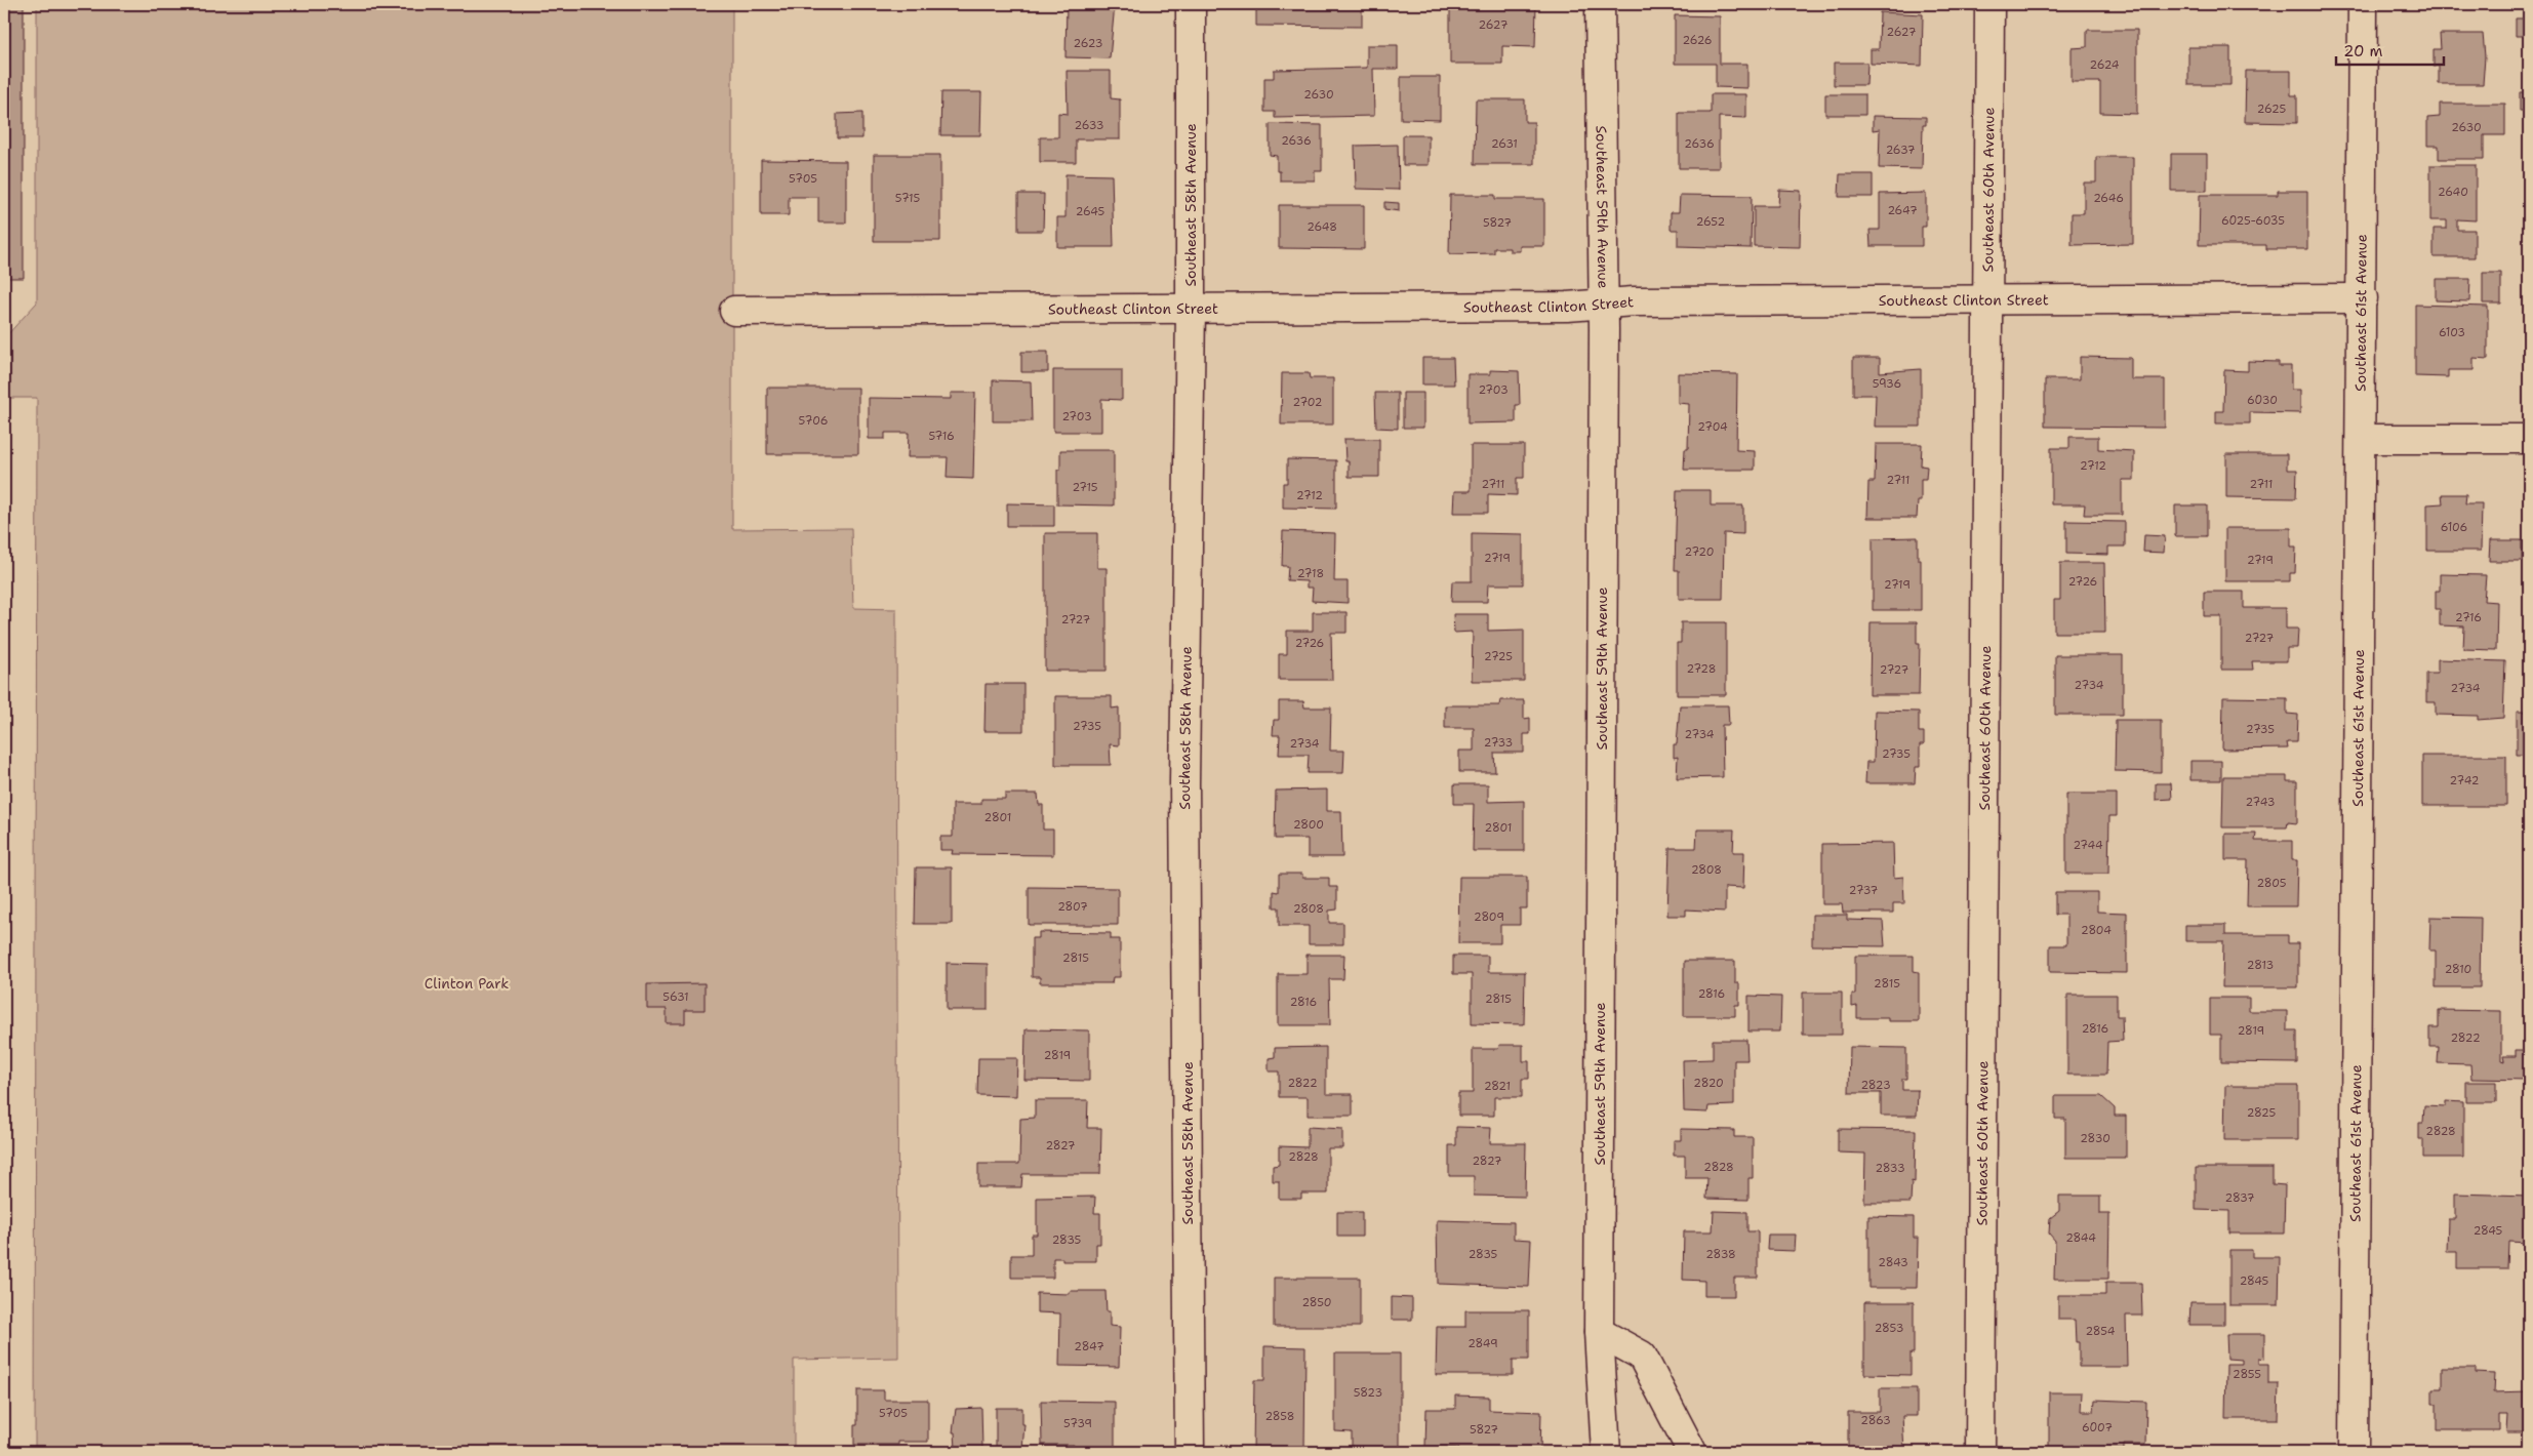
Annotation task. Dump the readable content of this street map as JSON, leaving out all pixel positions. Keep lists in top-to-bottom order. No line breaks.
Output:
{"streets":{"street":["Southeast 60th Avenue","Southeast 58th Avenue","Southeast 59th Avenue","Southeast Clinton Street","Southeast 61st Avenue"]},"crossings":[["Southeast 60th Avenue","Southeast Clinton Street"],["Southeast 58th Avenue","Southeast Clinton Street"],["Southeast 59th Avenue","Southeast Clinton Street"],["Southeast Clinton Street","Southeast 61st Avenue"]],"parks":["Clinton Park"],"house_numbers":["2627","2627","2626","2623","2624","2630","2625","2633","2630","2636","2631","2636","2637","5705","2640","5715","2646","2647","2645","6025-6035","2652","5827","2648","6103","5936","2703","6030","2702","2703","5706","2704","5716","2712","2711","2711","2711","2715","2712","6106","2720","2719","2719","2718","2726","2719","2716","2727","2727","2726","2725","2728","2727","2734","2734","2735","2735","2734","2733","2734","2735","2742","2743","2801","2800","2801","2744","2808","2805","2737","2807","2808","2809","2804","2815","2813","2810","2815","2816","5631","2815","2816","2816","2819","2822","2819","2822","2820","2823","2821","2825","2828","2830","2827","2828","2827","2828","2833","2837","2845","2844","2835","2835","2838","2843","2845","2850","2853","2854","2849","2847","2855","5823","5705","2858","2863","5739","6007","5827"],"scale_bar":"20 m"}
